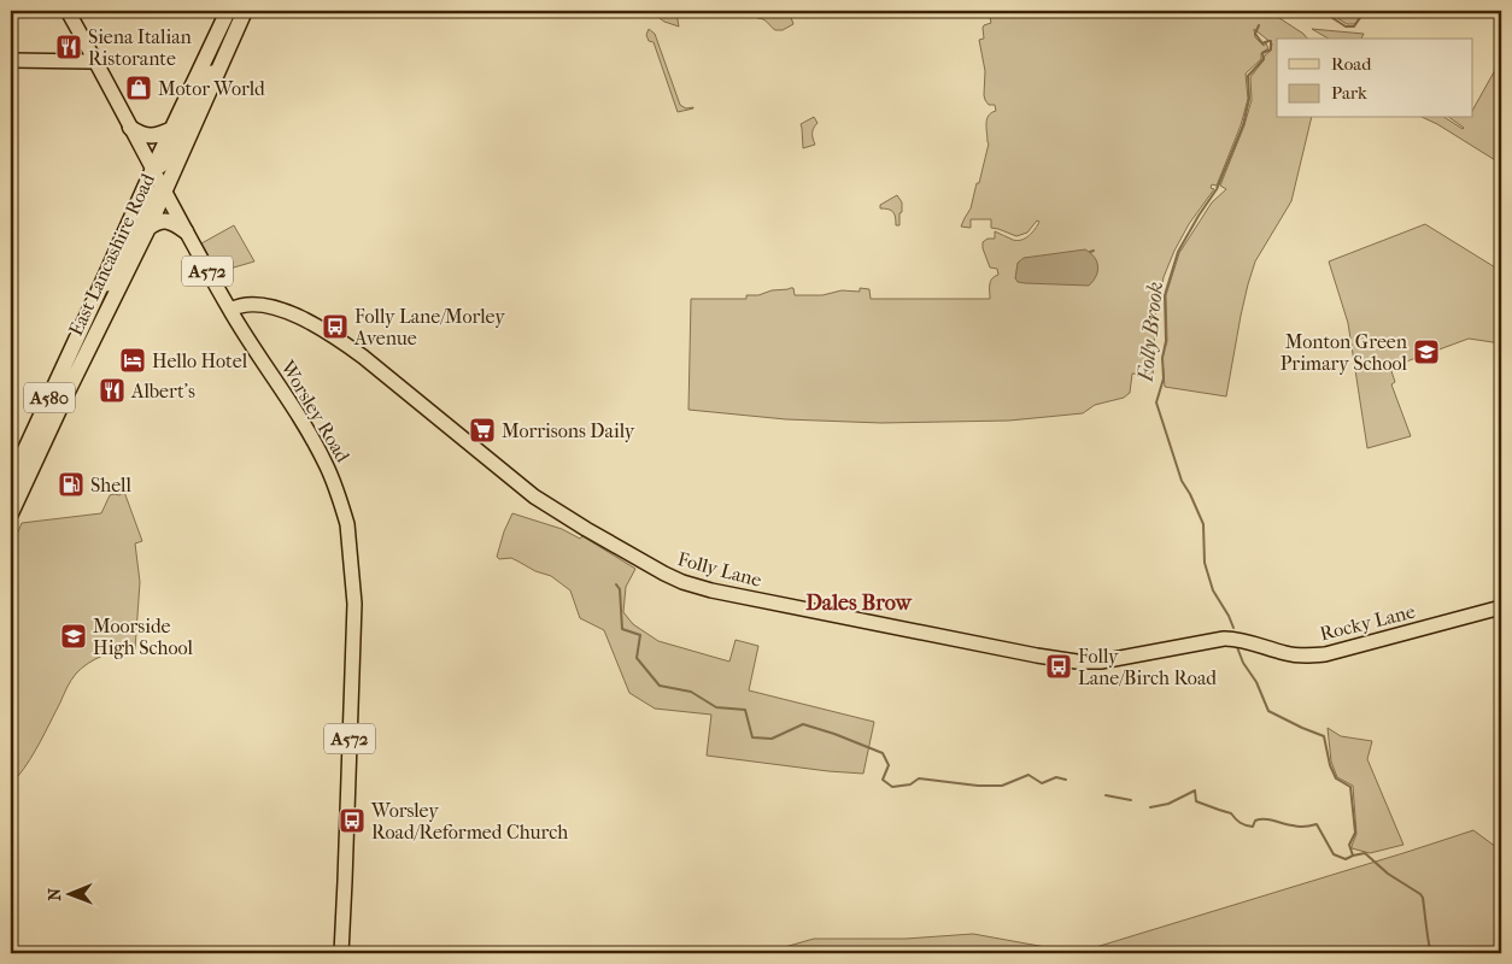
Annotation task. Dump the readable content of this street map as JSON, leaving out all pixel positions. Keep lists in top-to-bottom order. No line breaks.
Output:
{"streets":{"highway":["East Lancashire Road","A580"],"main road":["A572","Worsley Road","Folly Lane","Rocky Lane"]},"crossings":[["East Lancashire Road","Worsley Road"],["Worsley Road","Folly Lane"],["Folly Lane","Rocky Lane"]],"districts":["Dales Brow"],"water":["Folly Brook"],"places":{"restaurant":["Siena Italian Ristorante","Albert's"],"shop":["Motor World"],"bus stop":["Folly Lane/Morley Avenue","Folly Lane/Birch Road","Worsley Road/Reformed Church"],"school or university":["Monton Green Primary School","Moorside High School"],"hotel":["Hello Hotel"],"supermarket":["Morrisons Daily"],"fuel station":["Shell"]},"legend":["Road","Park"],"north":"left"}
